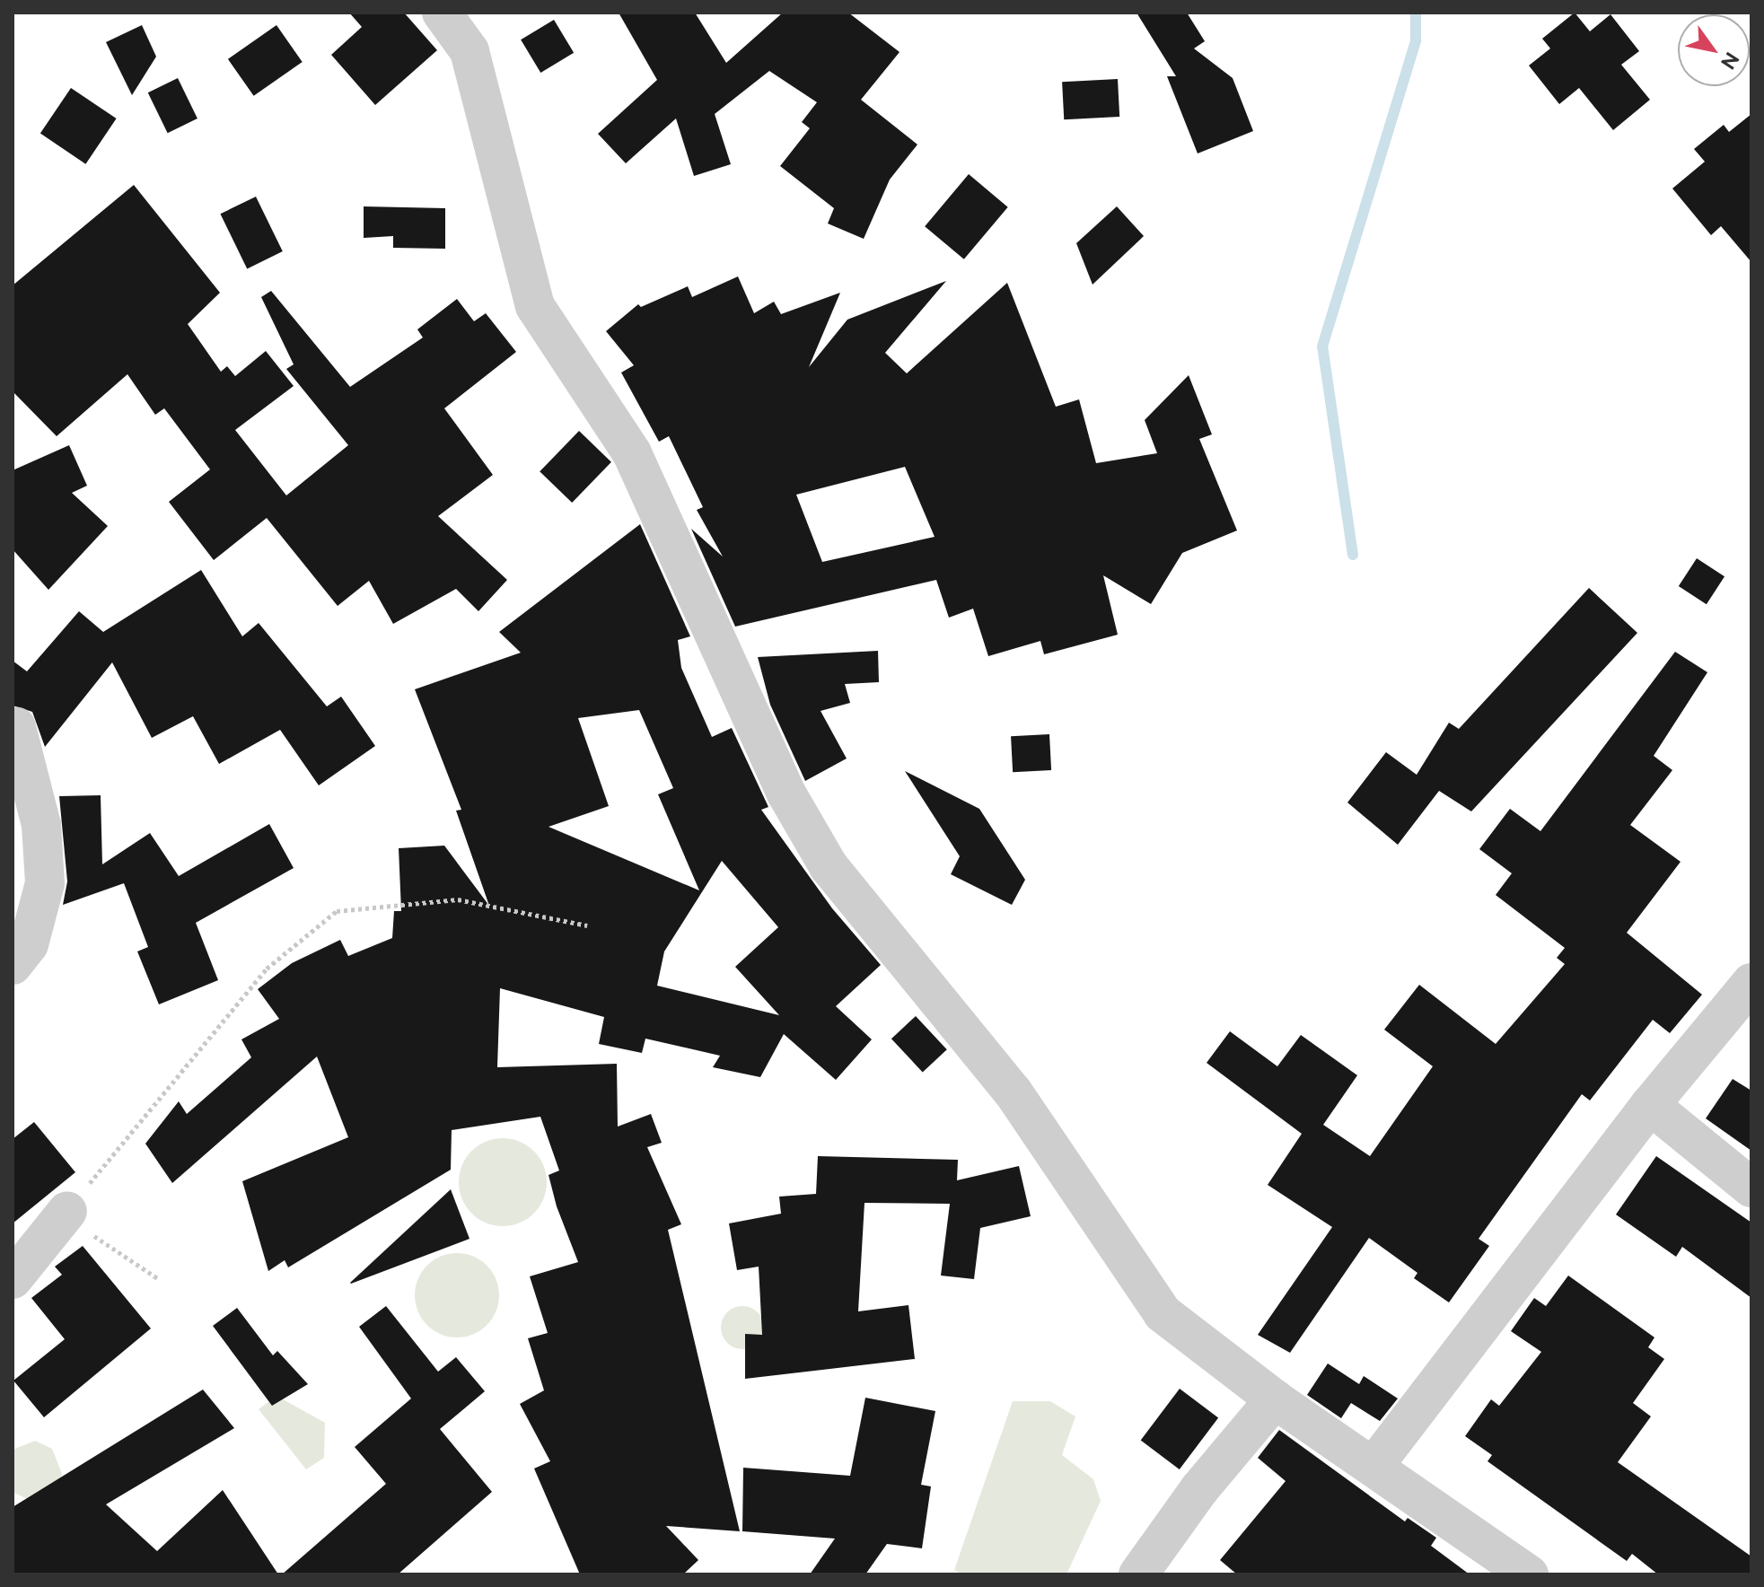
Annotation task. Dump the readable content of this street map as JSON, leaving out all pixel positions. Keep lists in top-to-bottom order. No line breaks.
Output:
{"north":"bottom right"}
